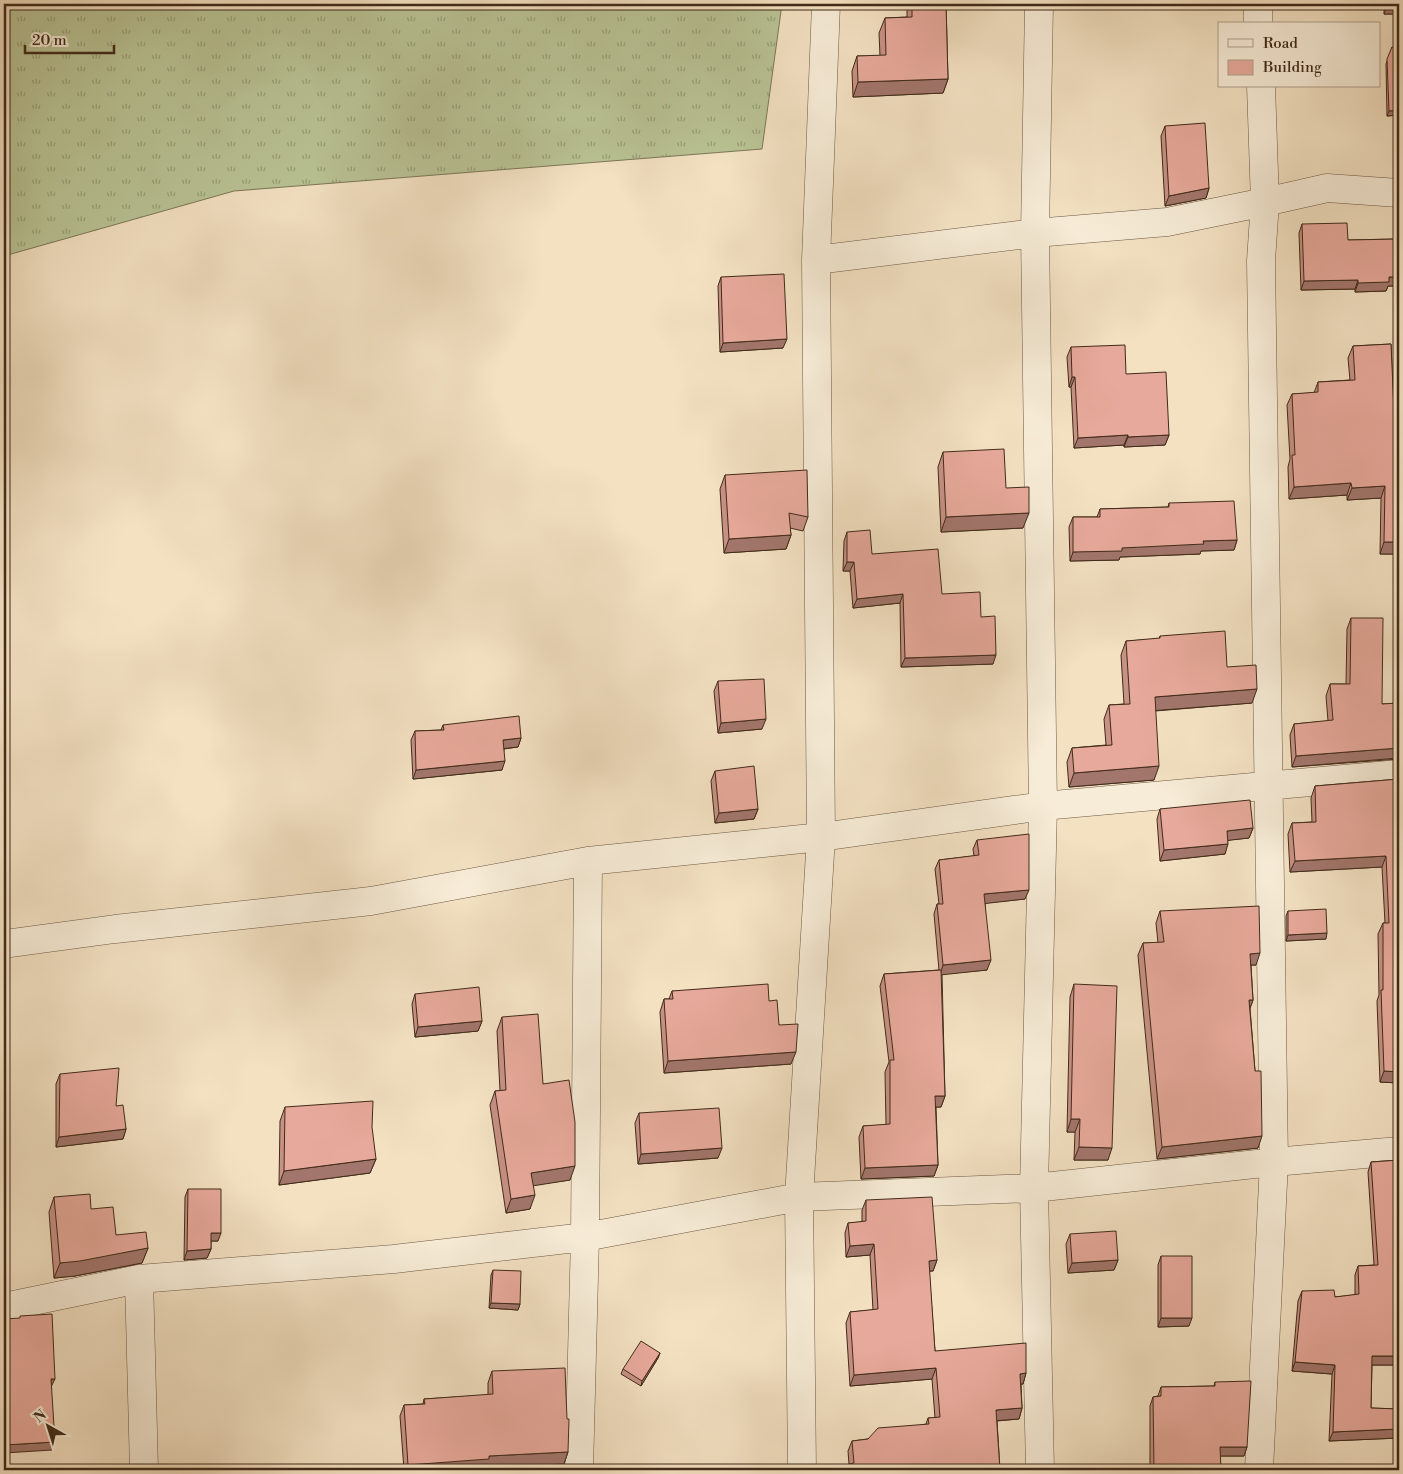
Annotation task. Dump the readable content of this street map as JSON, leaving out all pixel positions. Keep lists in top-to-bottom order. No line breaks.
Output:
{"legend":["Road","Building"],"scale_bar":"20 m","north":"top left"}
